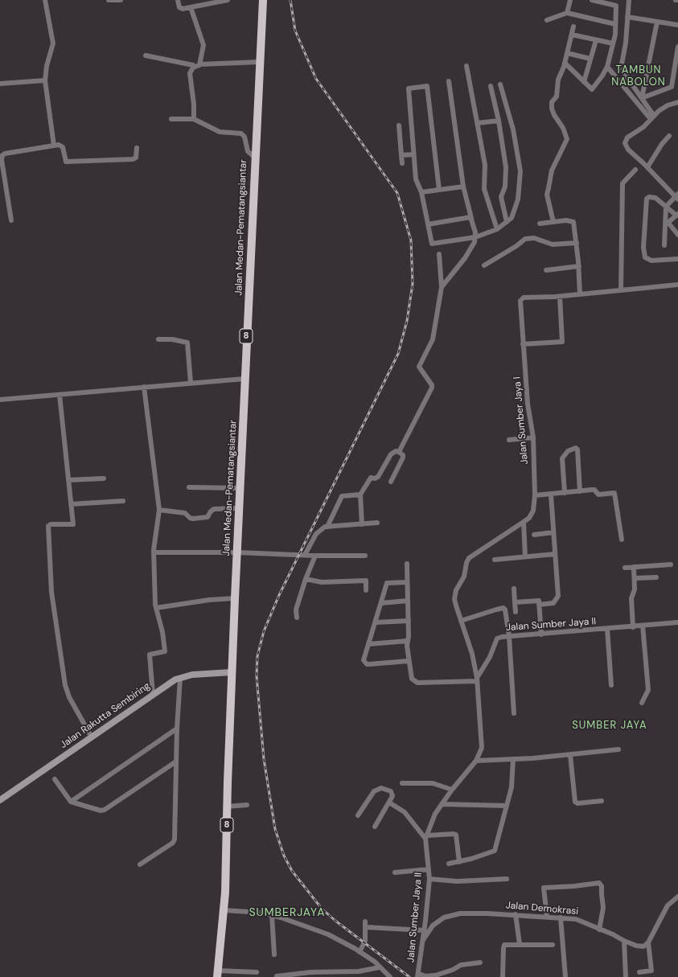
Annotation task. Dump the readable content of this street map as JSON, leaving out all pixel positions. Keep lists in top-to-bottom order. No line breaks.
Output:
{"streets":{"highway":["Jalan Medan-Pematangsiantar","8"],"main road":["Jalan Rakutta Sembiring"],"street":["Jalan Sumber Jaya I","Jalan Sumber Jaya II","Jalan Demokrasi"]},"crossings":[["Jalan Medan-Pematangsiantar","Jalan Rakutta Sembiring"],["Jalan Sumber Jaya I","Jalan Sumber Jaya II"],["Jalan Sumber Jaya II","Jalan Demokrasi"]],"districts":["TAMBUN NABOLON","SUMBER JAYA","SUMBERJAYA"]}
